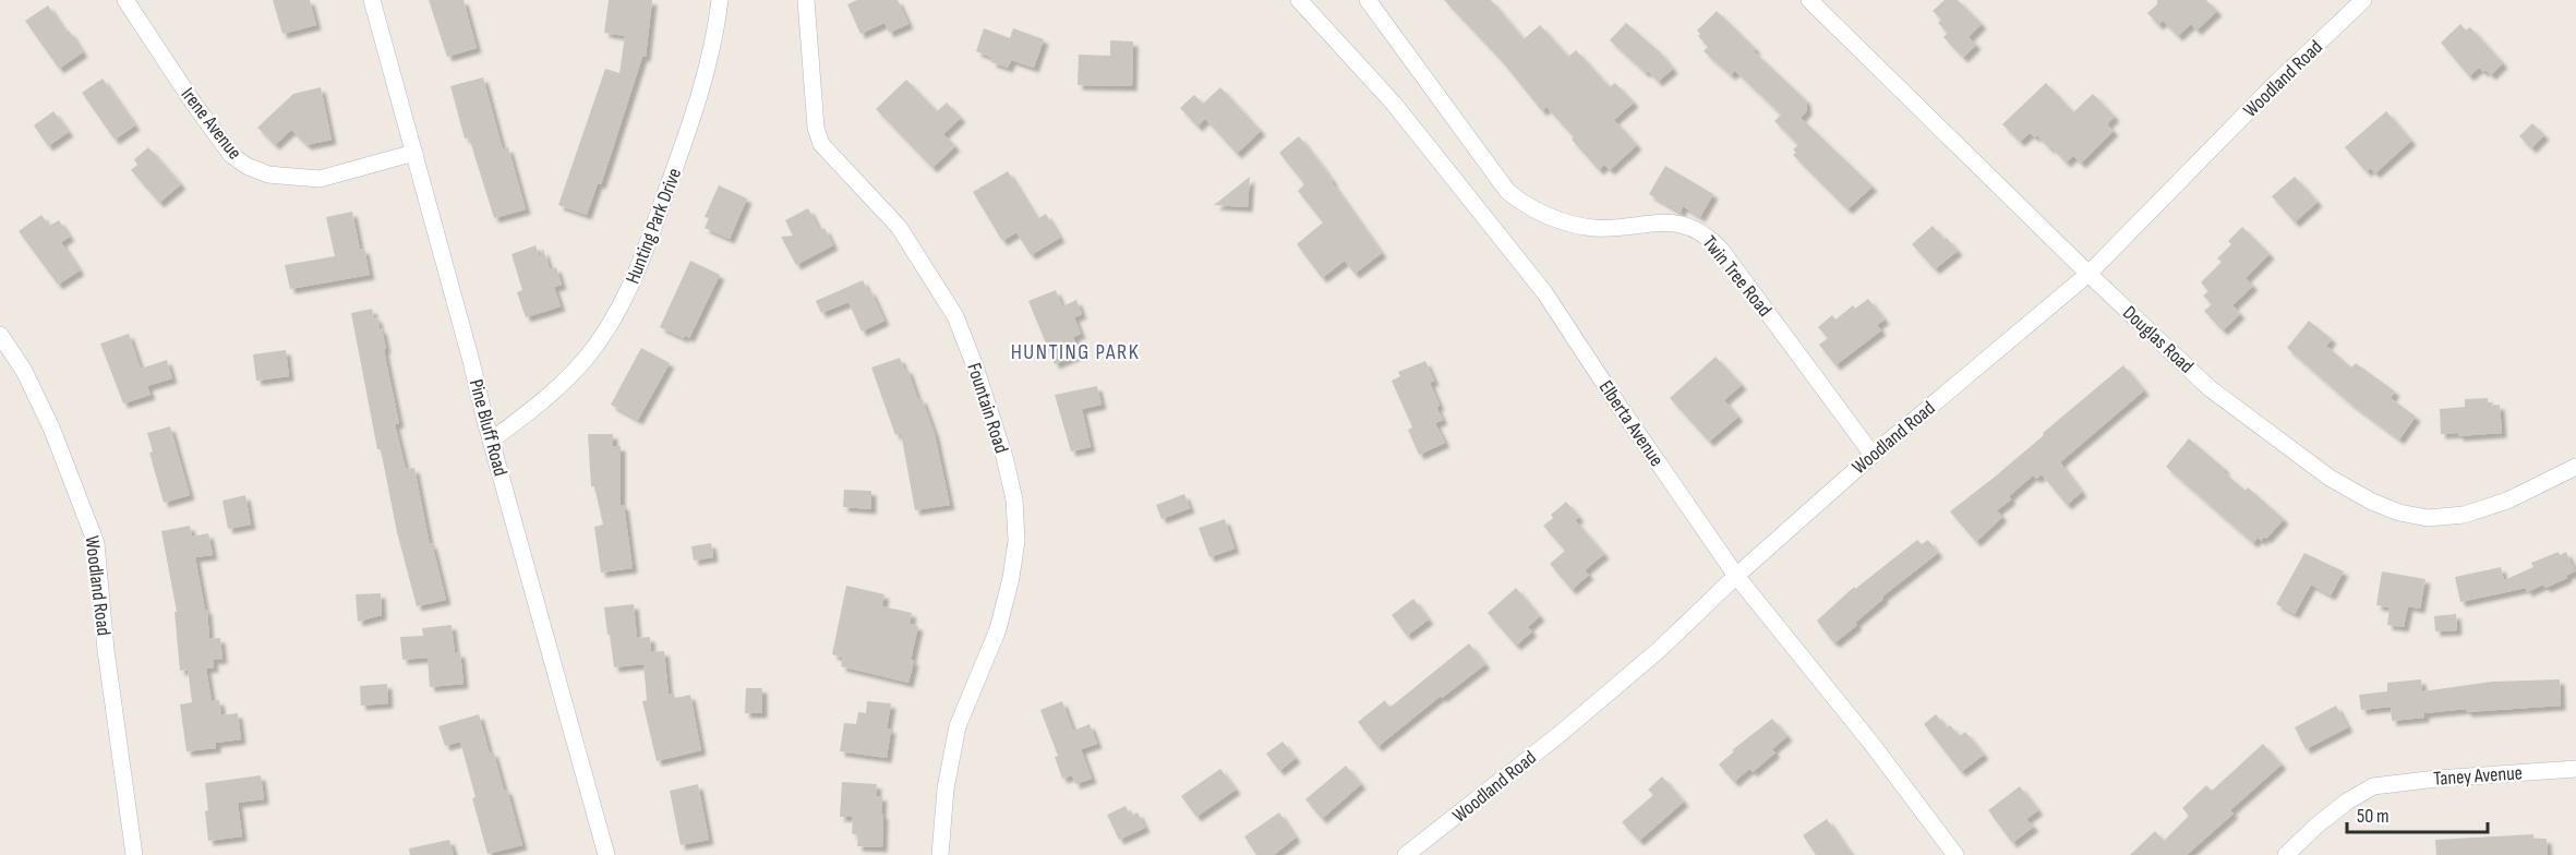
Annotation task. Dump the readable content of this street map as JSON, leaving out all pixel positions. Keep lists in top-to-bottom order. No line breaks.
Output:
{"streets":{"street":["Woodland Road","Irene Avenue","Hunting Park Drive","Twin Tree Road","Douglas Road","Fountain Road","Elberta Avenue","Pine Bluff Road","Taney Avenue"]},"crossings":[["Woodland Road","Twin Tree Road"],["Woodland Road","Douglas Road"],["Woodland Road","Elberta Avenue"],["Irene Avenue","Pine Bluff Road"],["Hunting Park Drive","Pine Bluff Road"]],"districts":["HUNTING PARK"],"scale_bar":"50 m"}
